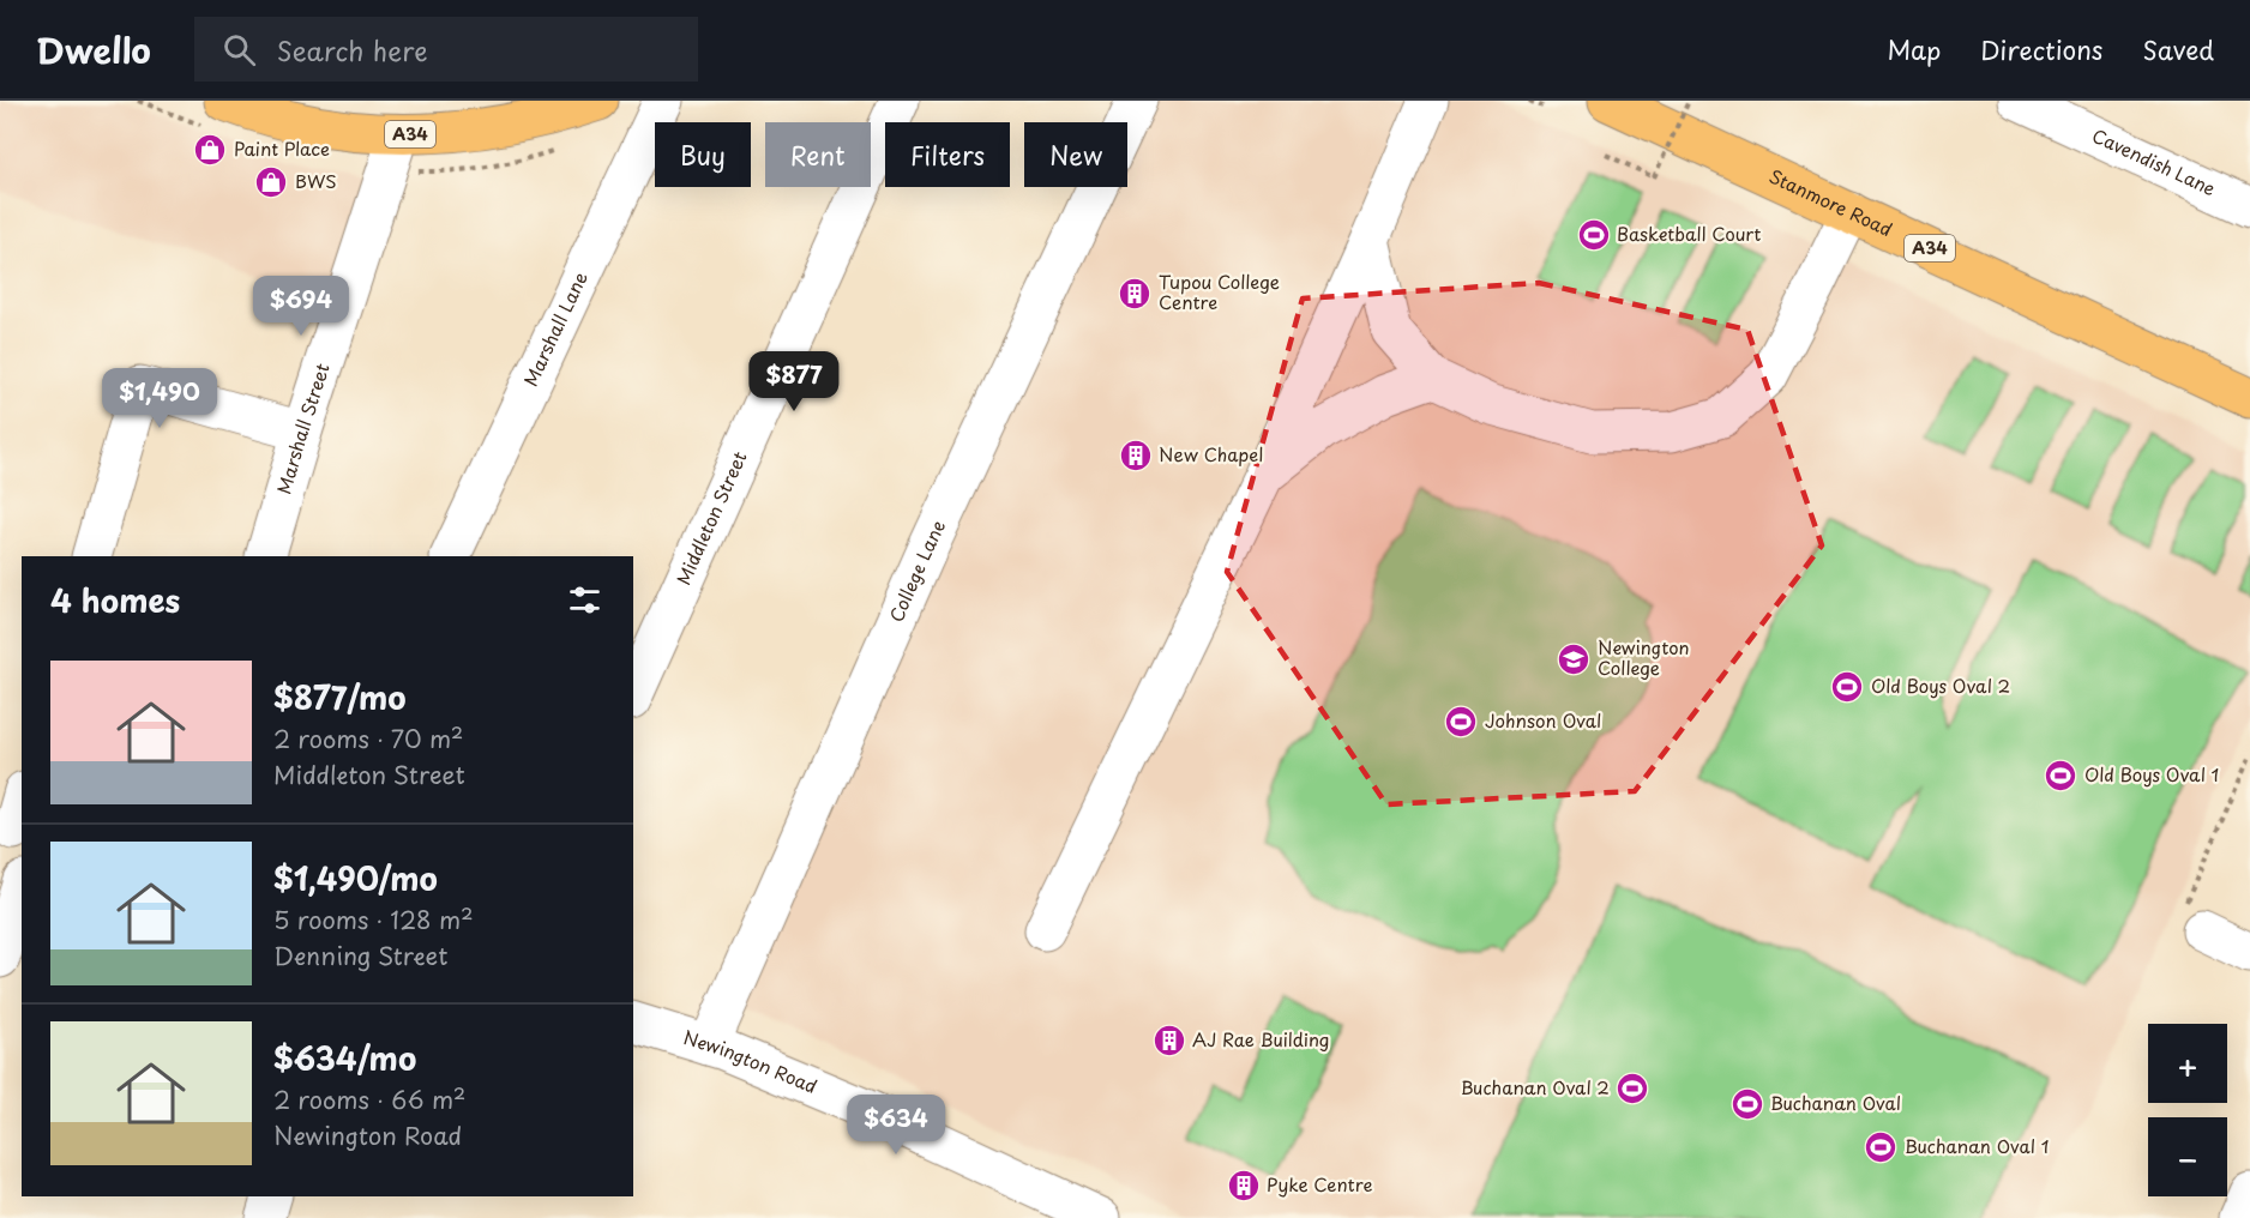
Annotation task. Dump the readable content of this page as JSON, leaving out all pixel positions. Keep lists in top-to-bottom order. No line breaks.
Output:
{"streets":{"highway":["A34","Stanmore Road"],"street":["Cavendish Lane","Marshall Lane","Marshall Street","Middleton Street","College Lane","Newington Road"]},"crossings":[["A34","Marshall Street"],["College Lane","Newington Road"]],"places":{"shop":["Paint Place","BWS"],"sports":["Basketball Court","Old Boys Oval 2","Johnson Oval","Old Boys Oval 1","Buchanan Oval 2","Buchanan Oval","Buchanan Oval 1"],"building":["Tupou College Centre","New Chapel","AJ Rae Building","Pyke Centre"],"school or university":["Newington College"]},"page":{"header":"Dwello","search":"Search here","nav":["Map","Directions","Saved"],"chip":["Buy","Rent","Filters","New"],"price":["$694","$877","$1,490","$634"],"heading":"4 homes","list":[{"name":"$877/mo","note":"2 rooms · 70 m² · Middleton Street"},{"name":"$1,490/mo","note":"5 rooms · 128 m² · Denning Street"},{"name":"$634/mo","note":"2 rooms · 66 m² · Newington Road"}],"map_buttons":["+","−"]}}
